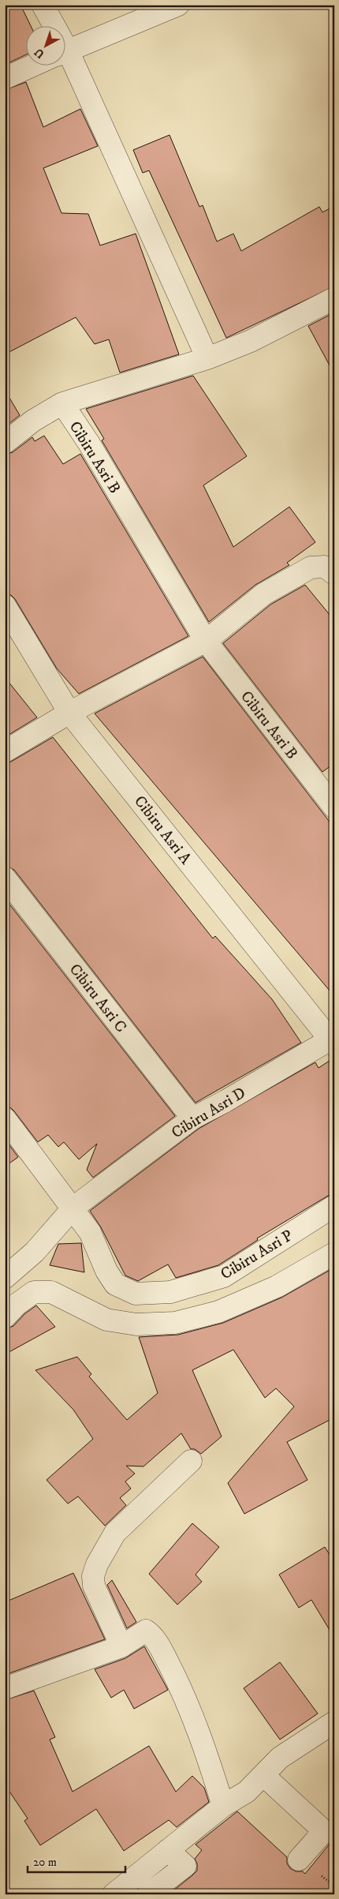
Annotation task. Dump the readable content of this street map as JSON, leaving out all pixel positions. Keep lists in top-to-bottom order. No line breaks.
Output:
{"streets":{"street":["Cibiru Asri B","Cibiru Asri A","Cibiru Asri C","Cibiru Asri D","Cibiru Asri P"]},"crossings":[["Cibiru Asri A","Cibiru Asri D"],["Cibiru Asri C","Cibiru Asri D"],["Cibiru Asri D","Cibiru Asri P"]],"scale_bar":"20 m","north":"bottom left"}
